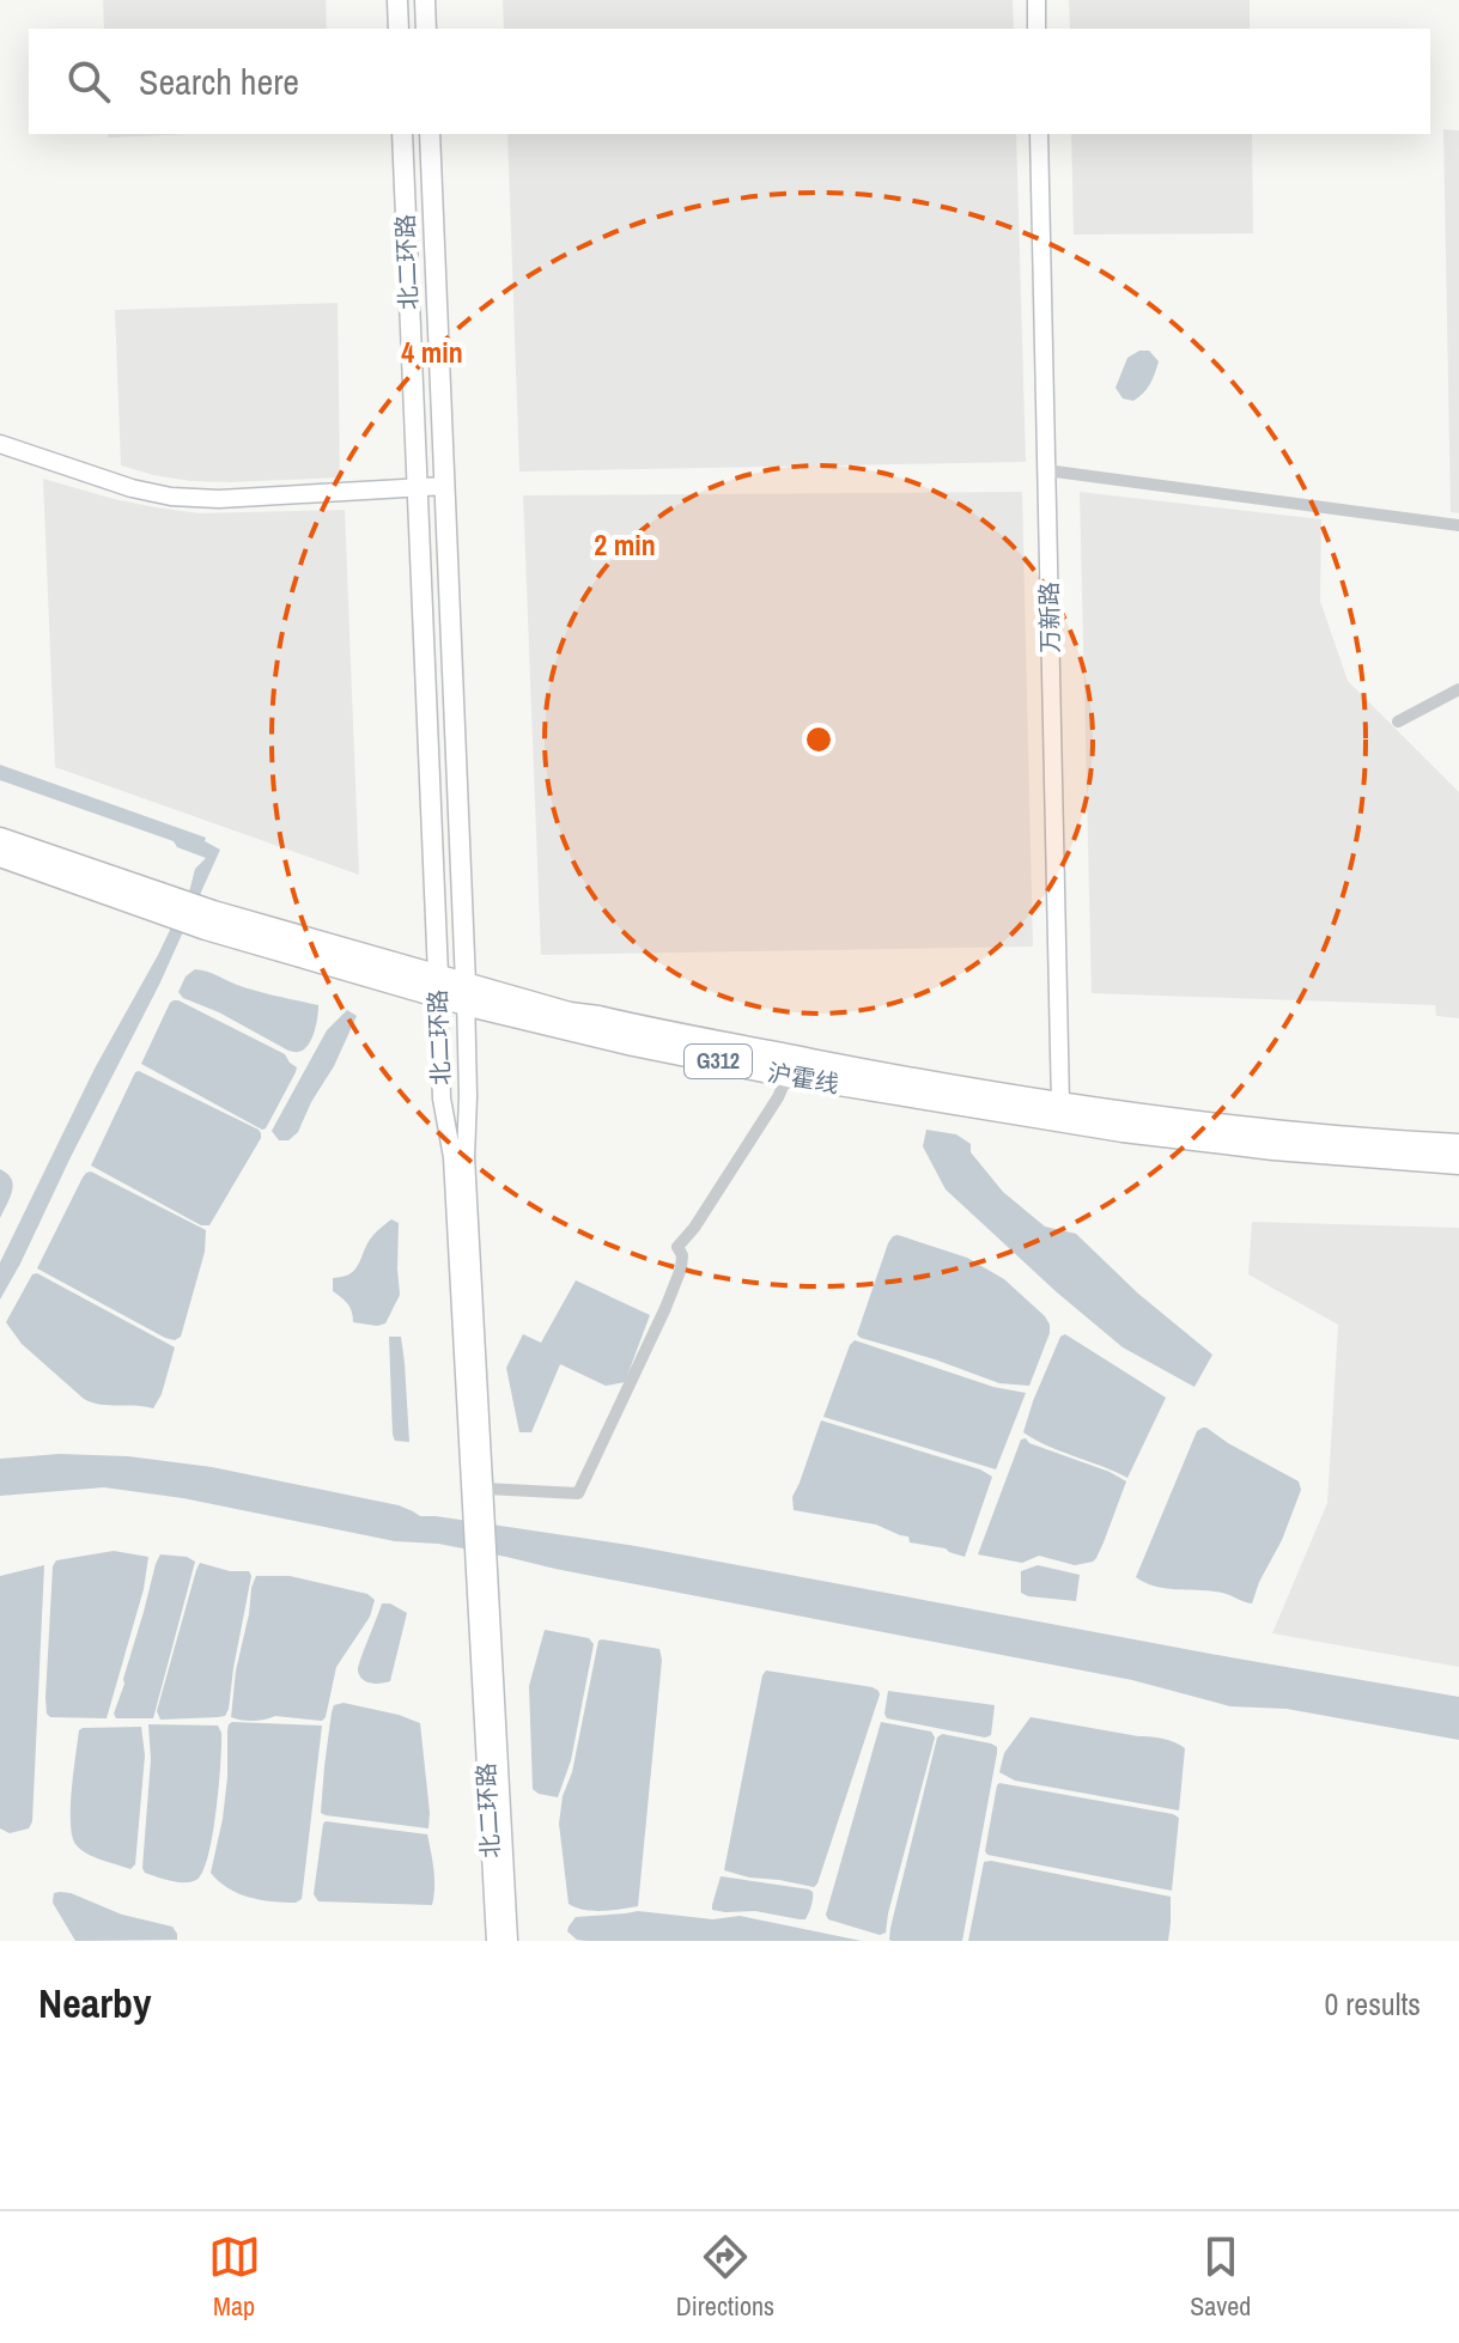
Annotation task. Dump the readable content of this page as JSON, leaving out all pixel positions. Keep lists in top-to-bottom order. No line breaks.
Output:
{"streets":{"highway":["G312","沪霍线"],"main road":["北二环路","万新路"]},"crossings":[["北二环路","沪霍线"],["万新路","沪霍线"]],"page":{"search":"Search here","heading":["Nearby","0 results"],"nav":["Map","Directions","Saved"]},"rings":["4 min","2 min"]}
